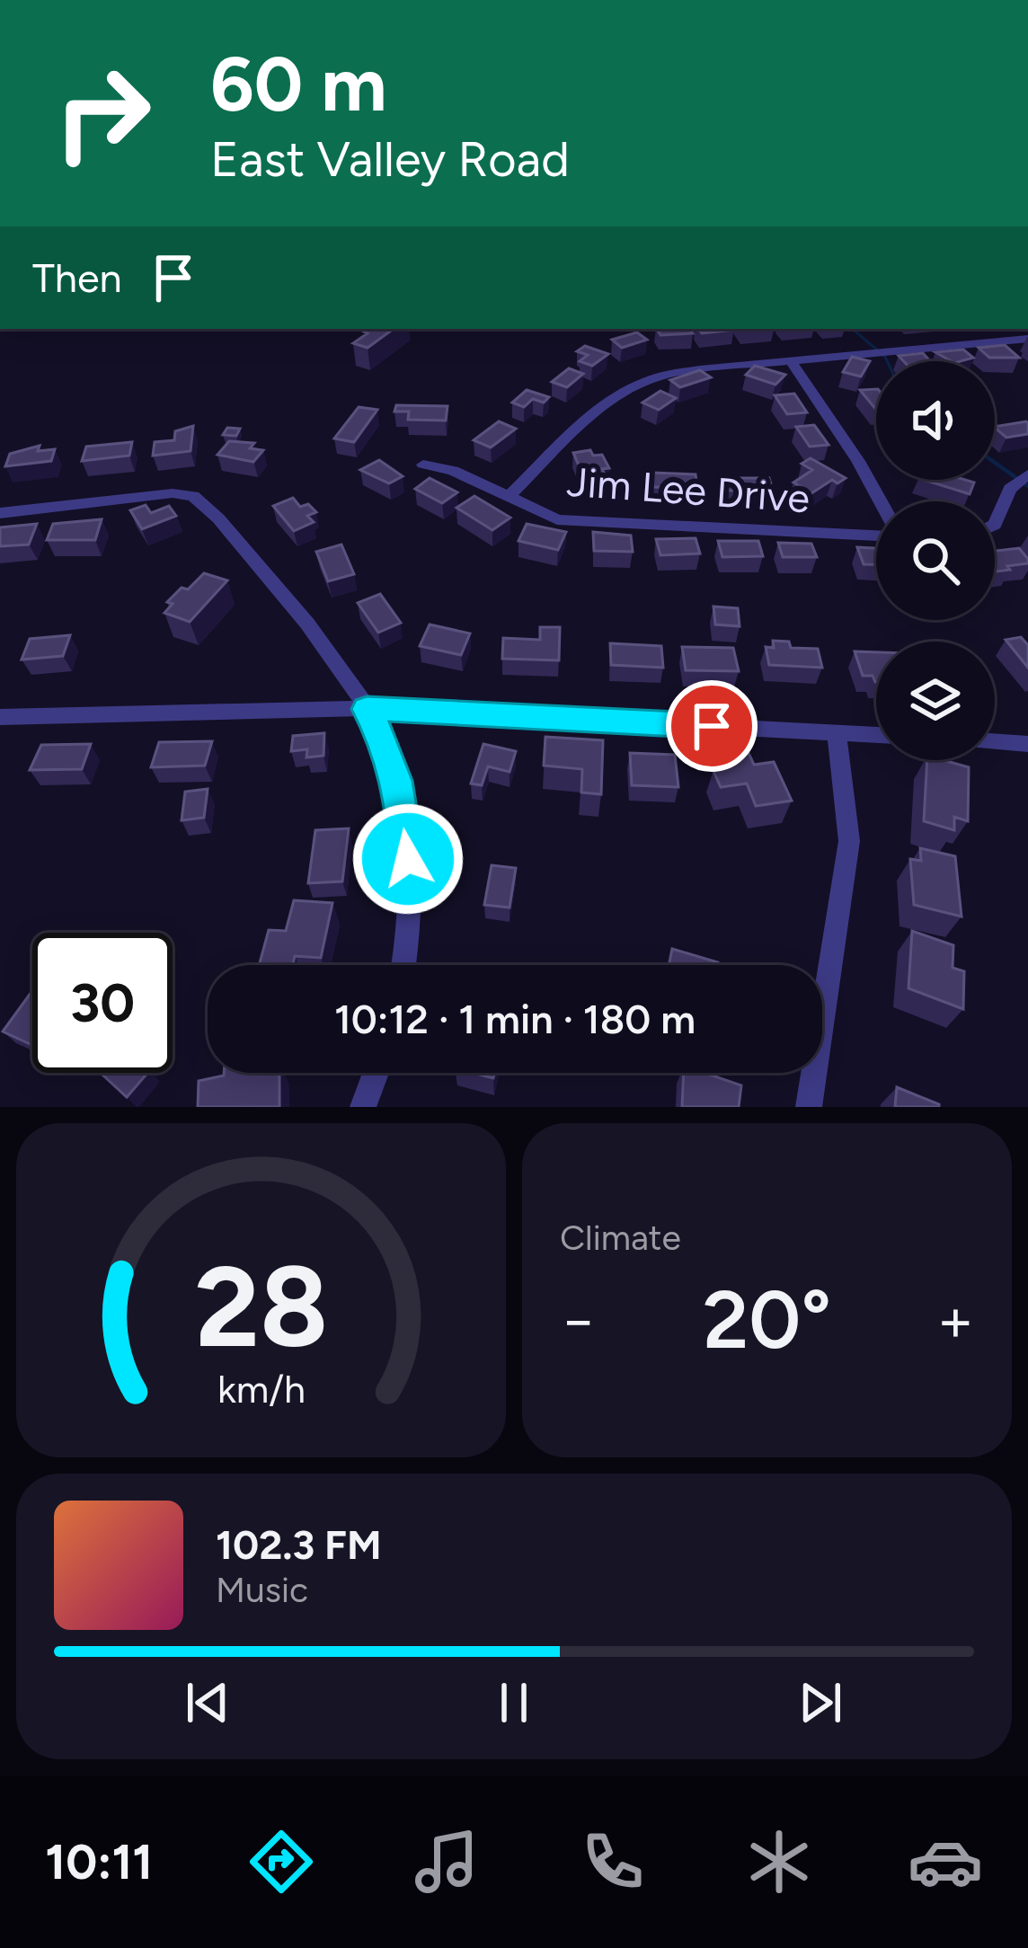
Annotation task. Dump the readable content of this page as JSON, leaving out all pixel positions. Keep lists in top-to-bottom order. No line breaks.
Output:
{"streets":{"street":["Jim Lee Drive"]},"page":{"turn":["60 m","East Valley Road"],"then":"Then","limit":"30","trip":"10:12 · 1 min · 180 m","tile":"Climate","heat":["−","20°","+"],"song":["102.3 FM","Music"],"tabs":"10:11","gauge":["28","km/h"]}}
